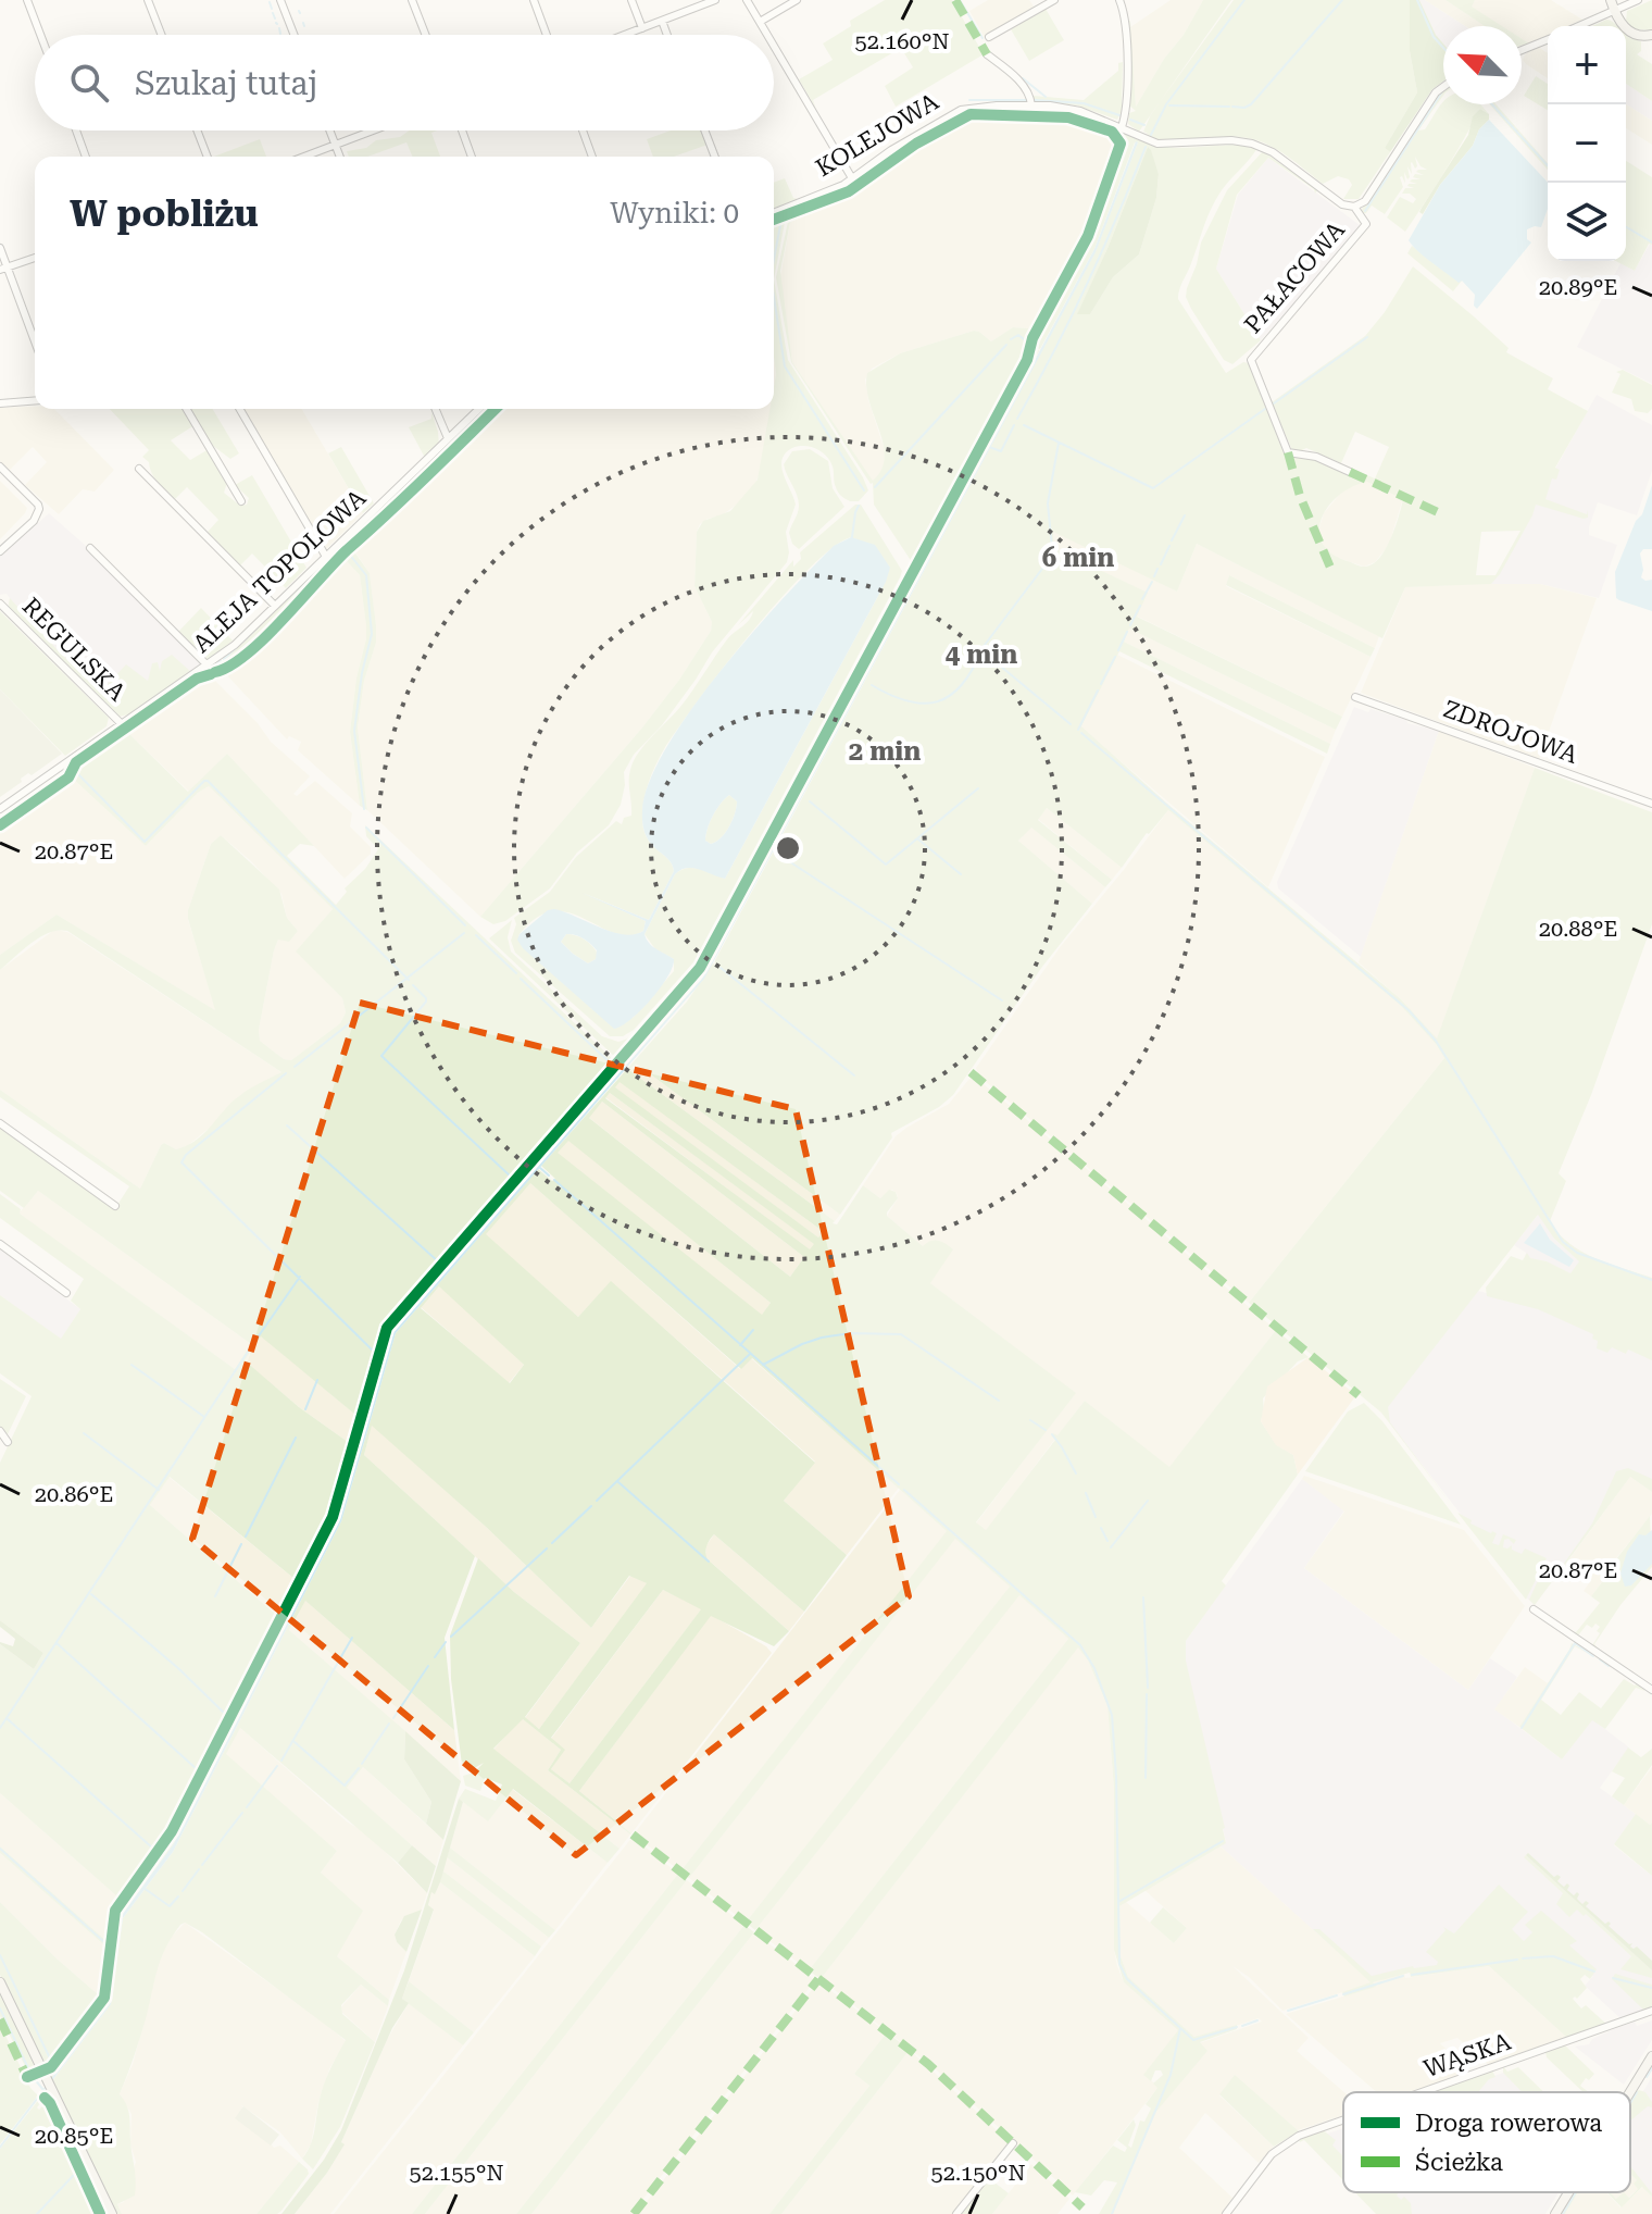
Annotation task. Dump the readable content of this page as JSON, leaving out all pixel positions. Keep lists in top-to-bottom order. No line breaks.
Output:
{"streets":{"street":["KOLEJOWA","PAŁACOWA","ALEJA TOPOLOWA","REGULSKA","ZDROJOWA","WĄSKA"]},"crossings":[["KOLEJOWA","PAŁACOWA"],["ALEJA TOPOLOWA","REGULSKA"]],"legend":["Droga rowerowa","Ścieżka"],"north":"top left","page":{"map_buttons":["+","−"],"search":"Szukaj tutaj","heading":["W pobliżu","Wyniki: 0"]},"coordinates":["52.160°N","20.89°E","20.87°E","20.88°E","20.86°E","20.85°E","52.155°N","52.150°N"],"rings":["6 min","4 min","2 min"]}
